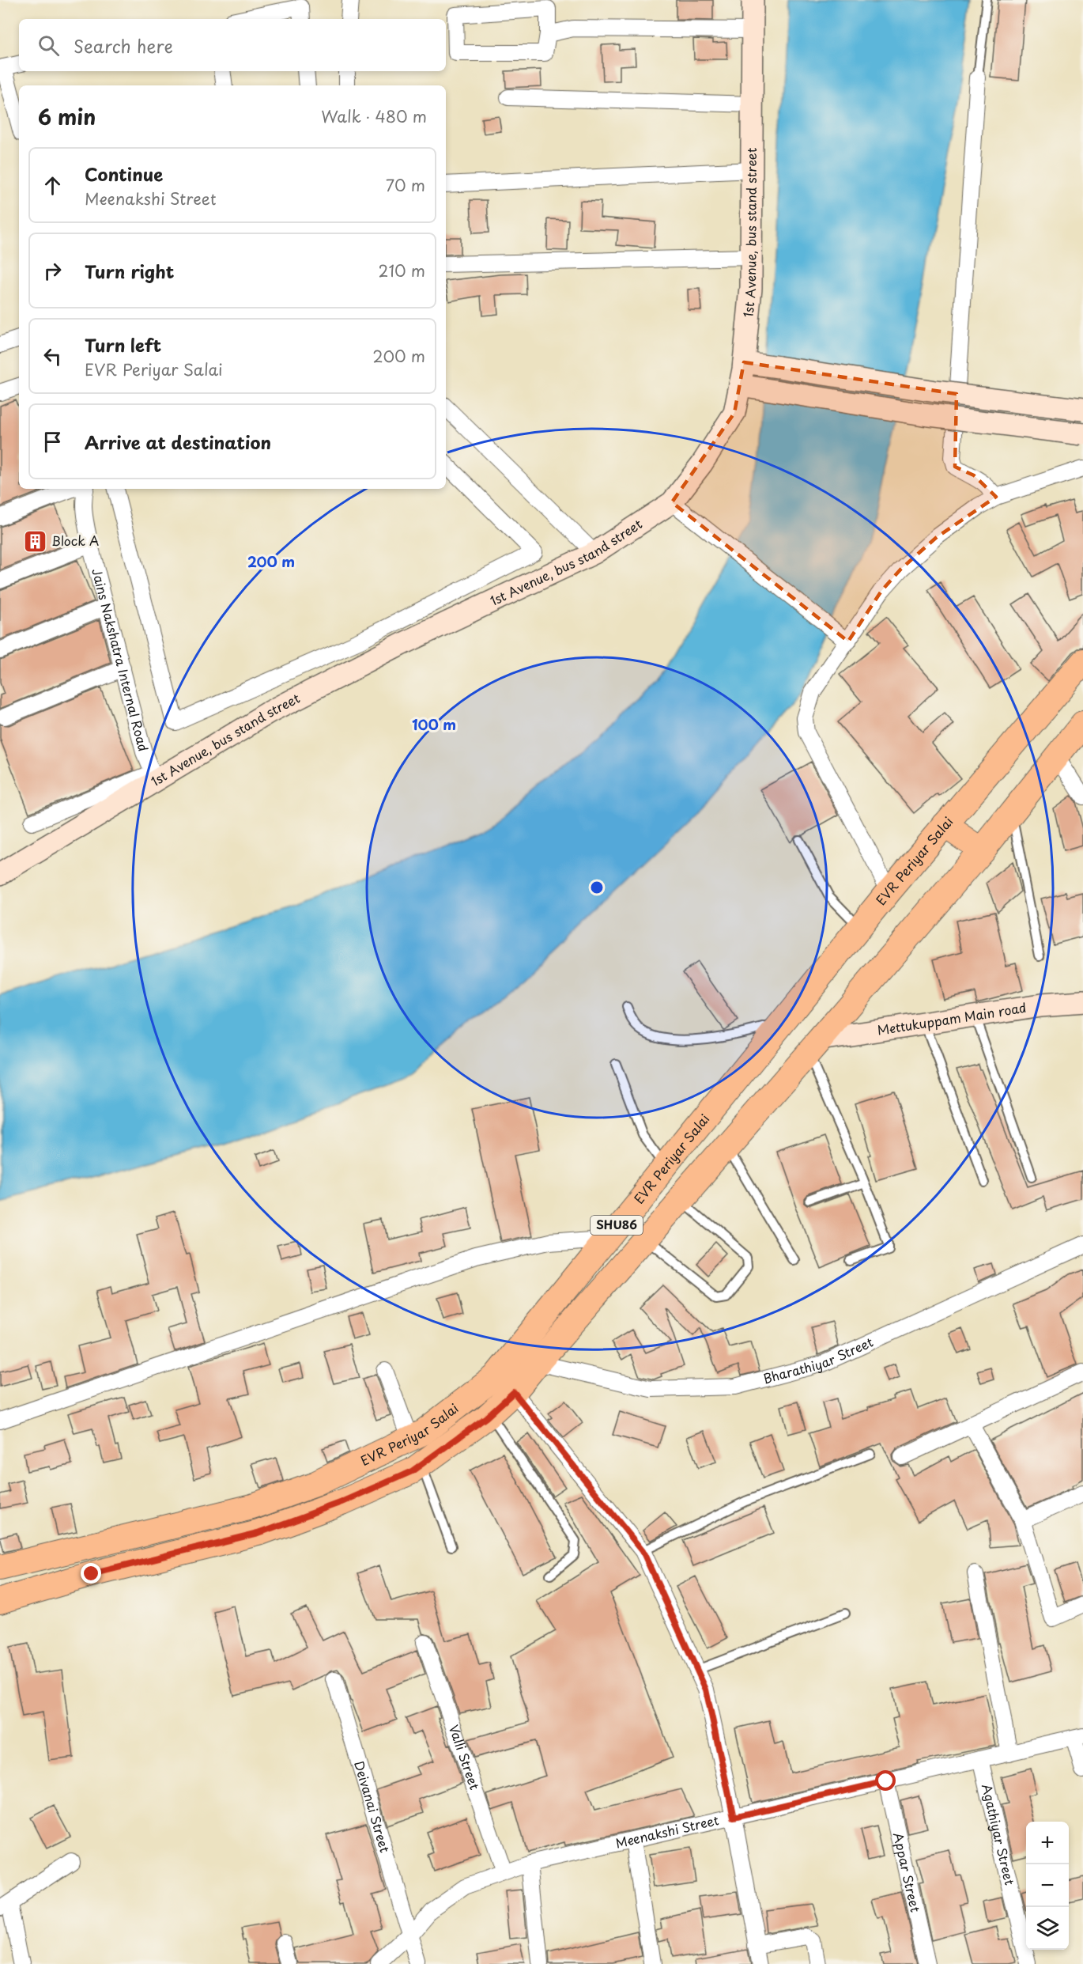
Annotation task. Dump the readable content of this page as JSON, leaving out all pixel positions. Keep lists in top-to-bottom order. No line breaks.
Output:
{"streets":{"main road":["EVR Periyar Salai","SHU86"],"street":["1st Avenue, bus stand street","Jains Nakshatra Internal Road","Mettukuppam Main road","Bharathiyar Street","Valli Street","Deivanai Street","Meenakshi Street","Agathiyar Street","Appar Street"]},"crossings":[["1st Avenue, bus stand street","Jains Nakshatra Internal Road"],["EVR Periyar Salai","Mettukuppam Main road"],["EVR Periyar Salai","Bharathiyar Street"],["Valli Street","Meenakshi Street"],["Deivanai Street","Meenakshi Street"],["Meenakshi Street","Agathiyar Street"],["Meenakshi Street","Appar Street"]],"places":{"building":["Block A"]},"page":{"search":"Search here","heading":["6 min","Walk · 480 m"],"list":[["Continue","Meenakshi Street","70 m"],["Turn right","210 m"],["Turn left","EVR Periyar Salai","200 m"],"Arrive at destination"],"map_buttons":["+","−"]},"rings":["200 m","100 m"]}
